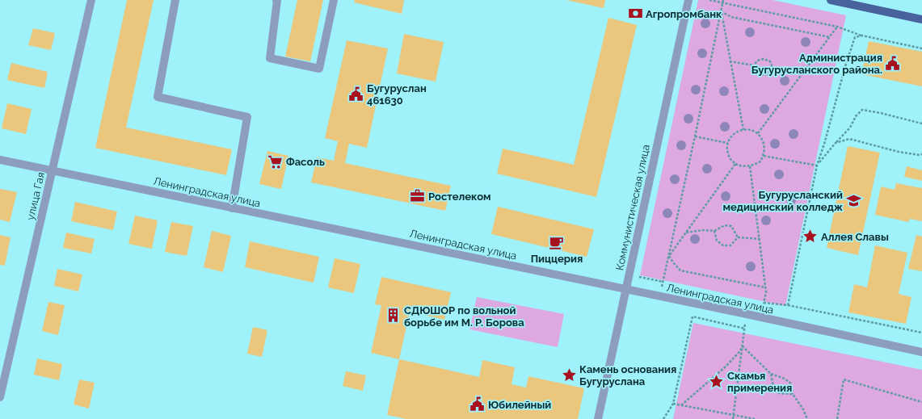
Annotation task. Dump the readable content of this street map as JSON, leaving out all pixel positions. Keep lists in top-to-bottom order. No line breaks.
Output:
{"streets":{"street":["Ленинградская улица","улица Гая","Коммунистическая улица"]},"crossings":[["Ленинградская улица","улица Гая"],["Ленинградская улица","Коммунистическая улица"]],"places":{"bank":["Агропромбанк"],"public building":["Администрация Бугурусланского района.","Бугуруслан 461630","Юбилейный"],"supermarket":["Фасоль"],"office":["Ростелеком"],"school or university":["Бугурусланский медицинский колледж"],"place":["Аллея Славы","Камень основания Бугуруслана","Скамья примерения"],"cafe":["Пиццерия"],"building":["СДЮШОР по вольной борьбе им М. Р. Борова"]}}
